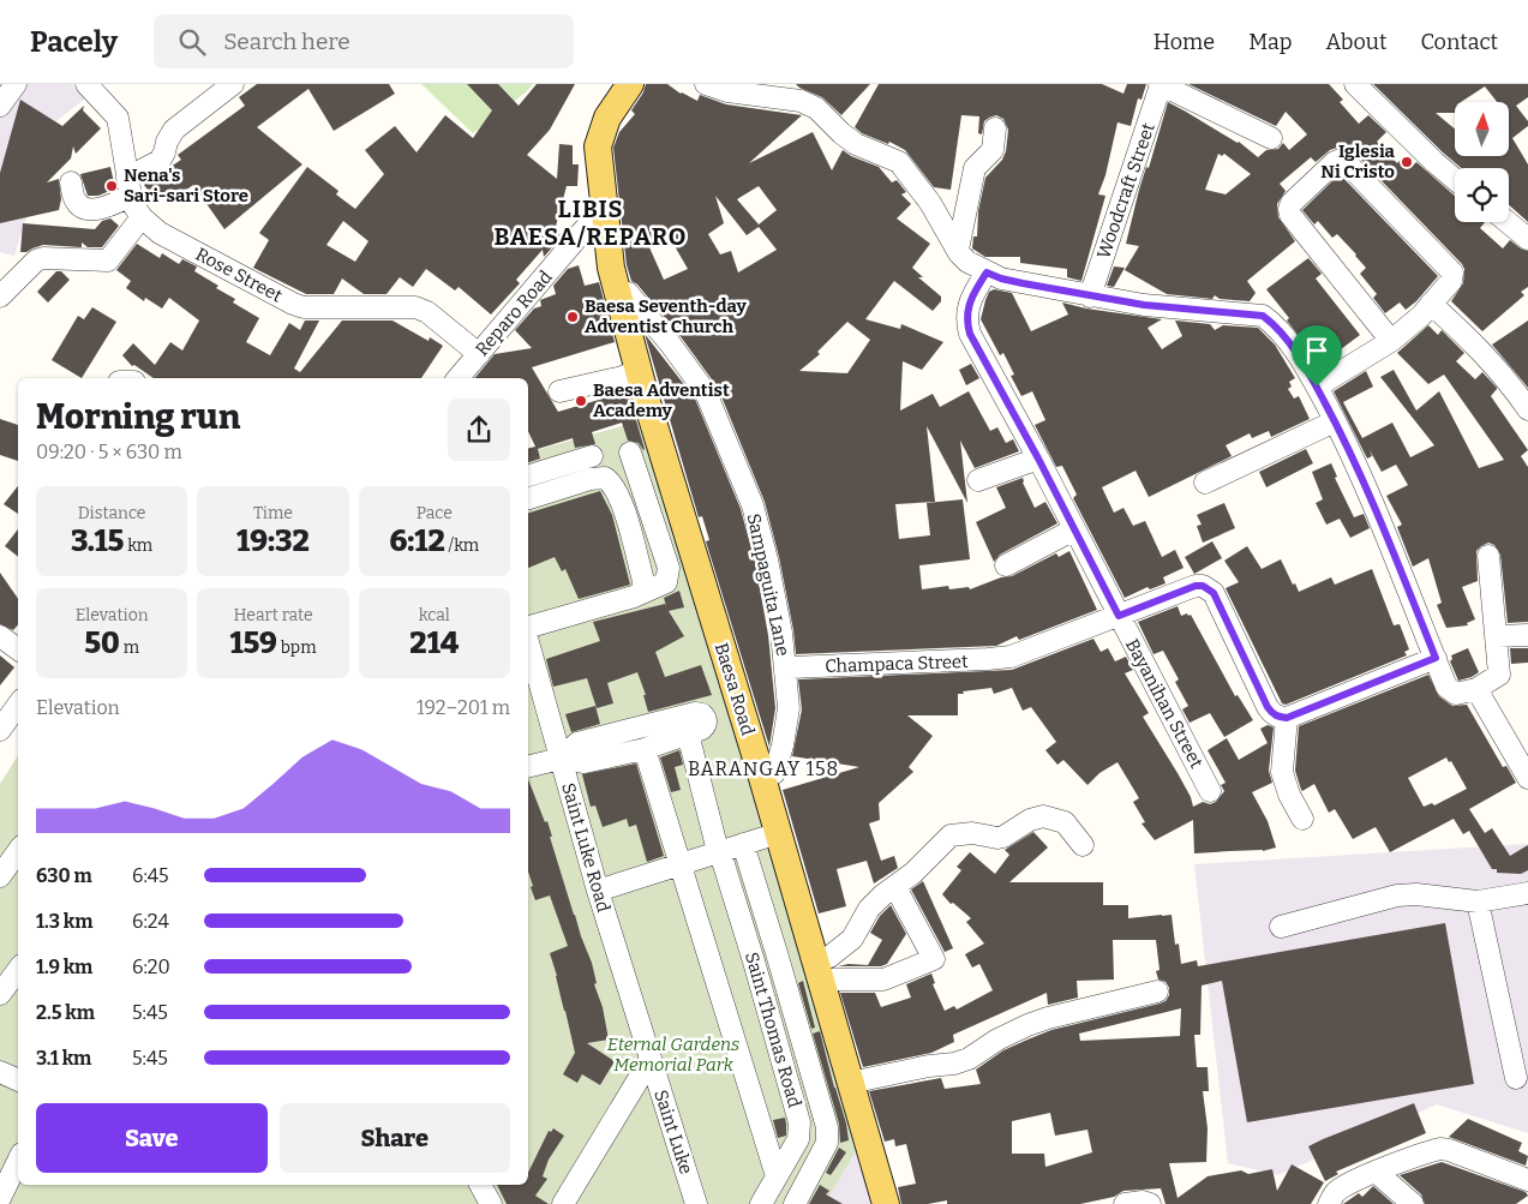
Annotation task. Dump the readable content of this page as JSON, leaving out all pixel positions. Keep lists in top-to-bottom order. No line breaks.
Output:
{"streets":{"main road":["Baesa Road"],"street":["Woodcraft Street","Rose Street","Reparo Road","Sampaguita Lane","Champaca Street","Bayanihan Street","Saint Luke Road","Saint Thomas Road","Saint Luke"]},"crossings":[["Rose Street","Reparo Road"],["Reparo Road","Baesa Road"],["Sampaguita Lane","Champaca Street"],["Sampaguita Lane","Baesa Road"],["Champaca Street","Bayanihan Street"],["Saint Luke Road","Saint Luke"]],"districts":["LIBIS BAESA/REPARO","BARANGAY 158"],"parks":["Eternal Gardens Memorial Park"],"places":["Iglesia Ni Cristo","Nena's Sari-sari Store","Baesa Seventh-day Adventist Church","Baesa Adventist Academy"],"north":"top","page":{"header":"Pacely","search":"Search here","nav":["Home","Map","About","Contact"],"heading":["Morning run","09:20 · 5 × 630 m"],"stats":[["Distance","3.15 km"],["Time","19:32"],["Pace","6:12 /km"],["Elevation","50 m"],["Heart rate","159 bpm"],["kcal","214"]],"chart":["Elevation","192–201 m"],"list":[{"name":"630 m","note":"6:45"},{"name":"1.3 km","note":"6:24"},{"name":"1.9 km","note":"6:20"},{"name":"2.5 km","note":"5:45"},{"name":"3.1 km","note":"5:45"}],"buttons":["Save","Share"]}}
